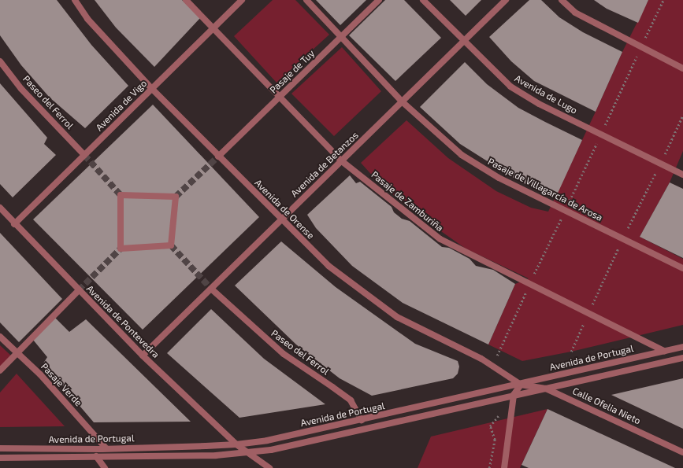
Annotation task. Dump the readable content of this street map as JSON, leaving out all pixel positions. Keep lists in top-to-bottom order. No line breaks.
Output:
{"streets":{"street":["Pasaje de Tuy","Avenida de Lugo","Paseo del Ferrol","Avenida de Vigo","Avenida de Betanzos","Pasaje de Villagarcía de Arosa","Pasaje de Zamburiña","Avenida de Orense","Avenida de Pontevedra","Avenida de Portugal","Pasaje Verde","Calle Ofelia Nieto"]},"crossings":[["Pasaje de Tuy","Pasaje de Villagarcía de Arosa"],["Pasaje de Tuy","Pasaje de Zamburiña"],["Pasaje de Tuy","Avenida de Orense"],["Avenida de Lugo","Avenida de Betanzos"],["Paseo del Ferrol","Avenida de Vigo"],["Paseo del Ferrol","Avenida de Betanzos"],["Paseo del Ferrol","Avenida de Portugal"],["Avenida de Vigo","Pasaje de Zamburiña"],["Avenida de Vigo","Avenida de Orense"],["Avenida de Vigo","Avenida de Pontevedra"],["Avenida de Betanzos","Pasaje de Villagarcía de Arosa"],["Avenida de Betanzos","Pasaje de Zamburiña"],["Avenida de Betanzos","Avenida de Orense"],["Avenida de Betanzos","Avenida de Pontevedra"],["Pasaje de Zamburiña","Avenida de Portugal"],["Avenida de Orense","Avenida de Portugal"],["Avenida de Orense","Calle Ofelia Nieto"],["Avenida de Pontevedra","Avenida de Portugal"],["Avenida de Portugal","Pasaje Verde"],["Avenida de Portugal","Calle Ofelia Nieto"]]}
